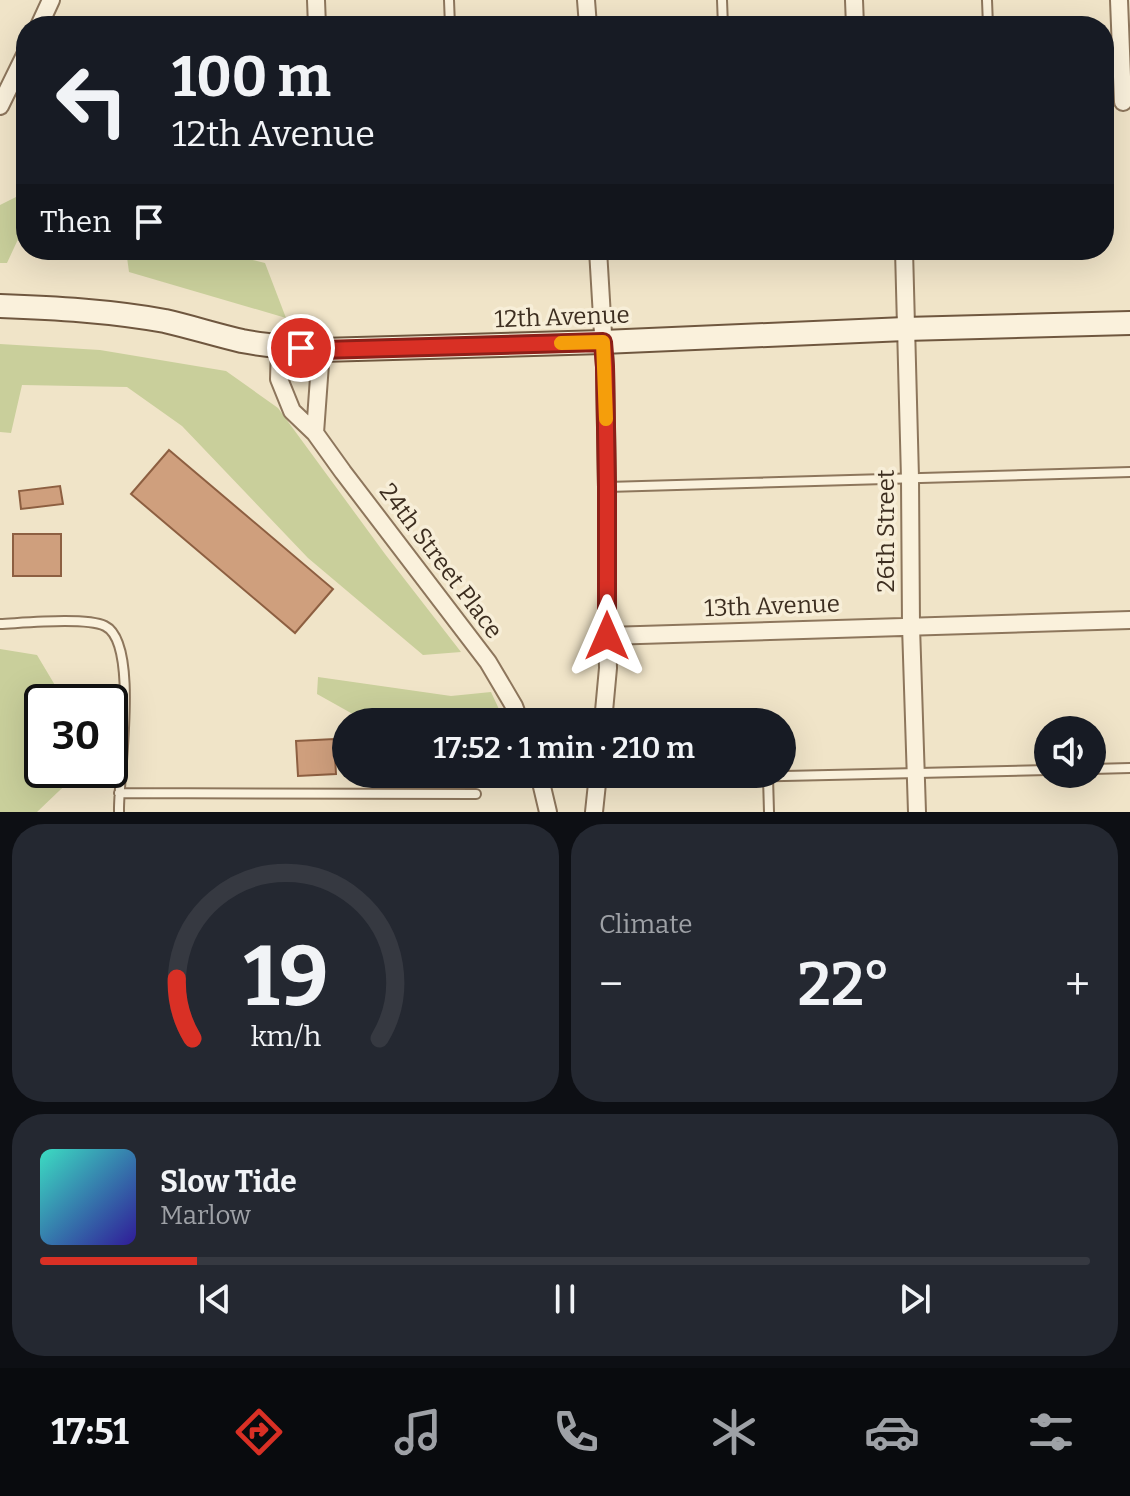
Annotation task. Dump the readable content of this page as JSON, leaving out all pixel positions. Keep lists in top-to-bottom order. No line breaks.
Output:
{"streets":{"street":["12th Avenue","26th Street","24th Street Place","13th Avenue"]},"crossings":[["12th Avenue","26th Street"],["12th Avenue","24th Street Place"],["26th Street","13th Avenue"]],"page":{"turn":["100 m","12th Avenue"],"then":"Then","limit":"30","trip":"17:52 · 1 min · 210 m","tile":"Climate","heat":["−","22°","+"],"song":["Slow Tide","Marlow"],"tabs":"17:51","gauge":["19","km/h"]}}
